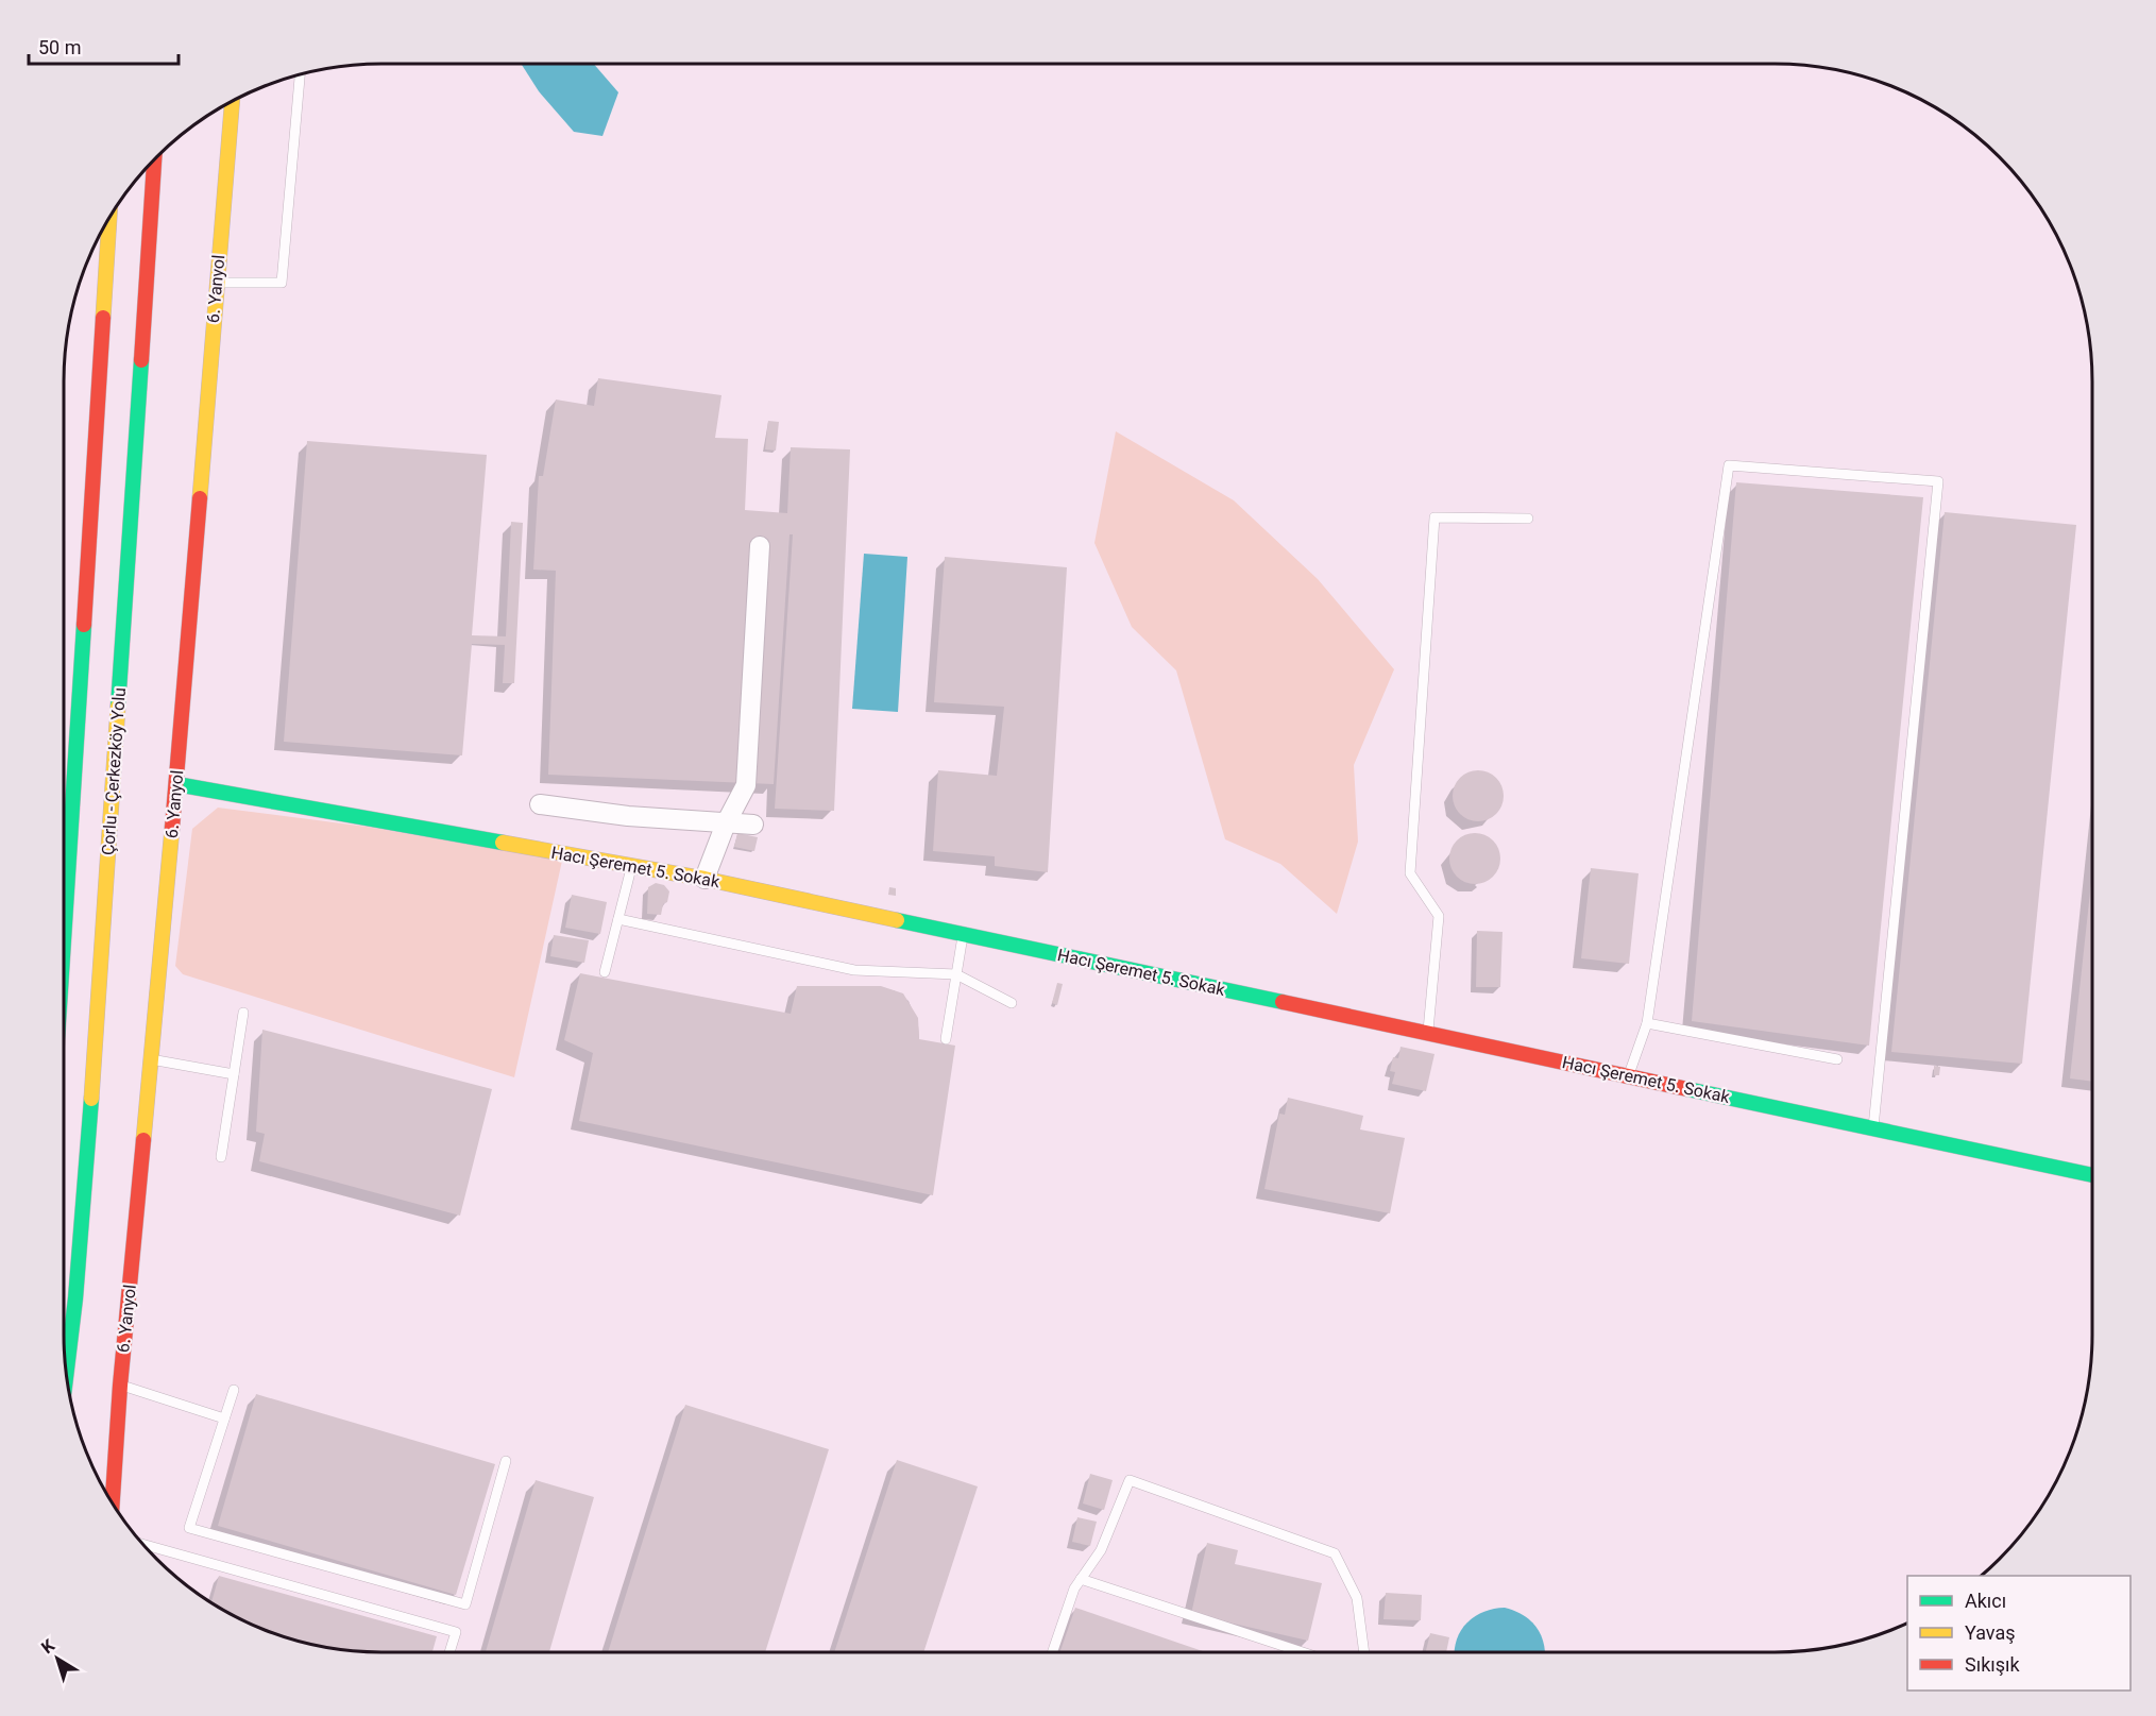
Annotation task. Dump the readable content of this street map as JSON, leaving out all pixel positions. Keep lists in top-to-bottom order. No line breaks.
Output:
{"streets":{"main road":["6. Yanyol","Çorlu - Çerkezköy Yolu","Hacı Şeremet 5. Sokak"]},"crossings":[["6. Yanyol","Hacı Şeremet 5. Sokak"]],"legend":["Akıcı","Yavaş","Sıkışık"],"scale_bar":"50 m","north":"top left"}
